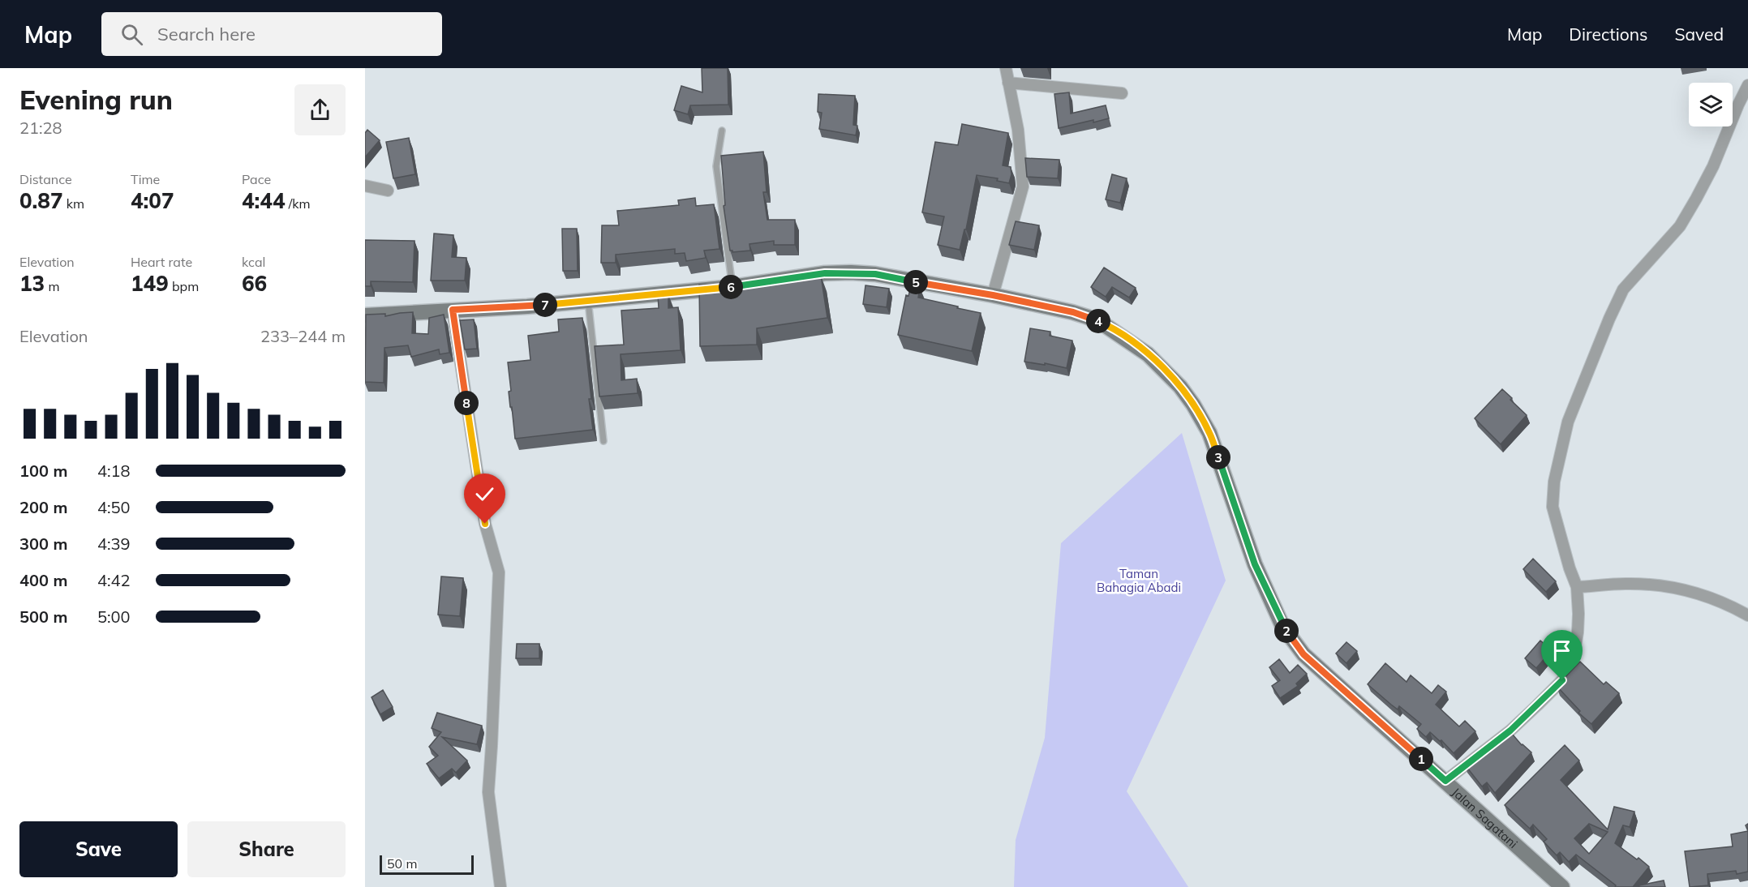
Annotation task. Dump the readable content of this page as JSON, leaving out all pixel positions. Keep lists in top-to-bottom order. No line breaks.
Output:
{"streets":{"street":["Jalan Sagatani"]},"parks":["Taman Bahagia Abadi"],"scale_bar":"50 m","page":{"header":"Map","search":"Search here","nav":["Map","Directions","Saved"],"heading":["Evening run","21:28"],"stats":[["Distance","0.87 km"],["Time","4:07"],["Pace","4:44 /km"],["Elevation","13 m"],["Heart rate","149 bpm"],["kcal","66"]],"pins":["5","6","7","4","8","3","2","1"],"chart":["Elevation","233–244 m"],"list":[{"name":"100 m","note":"4:18"},{"name":"200 m","note":"4:50"},{"name":"300 m","note":"4:39"},{"name":"400 m","note":"4:42"},{"name":"500 m","note":"5:00"}],"buttons":["Save","Share"],"scale":"50 m"}}
